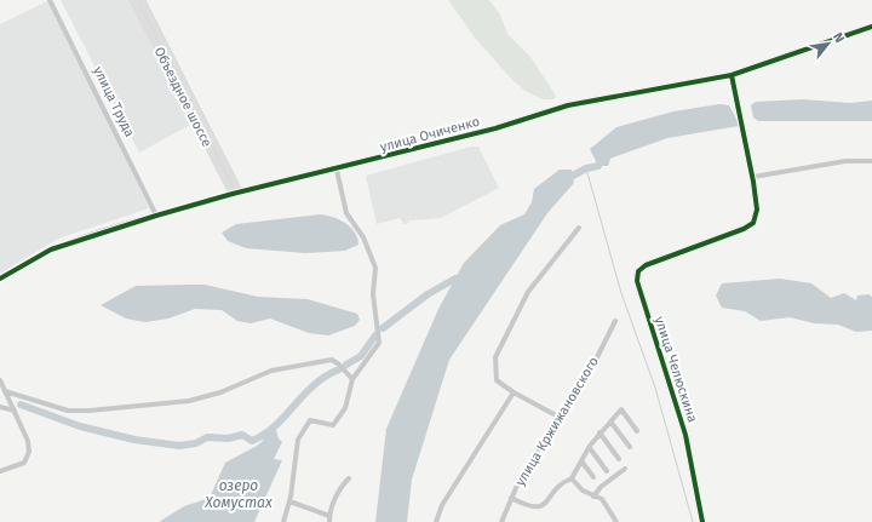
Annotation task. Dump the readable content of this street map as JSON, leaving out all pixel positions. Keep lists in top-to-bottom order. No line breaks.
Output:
{"streets":{"street":["Объездное шоссе","улица Труда","улица Очиченко","улица Челюскина","улица Кржижановского"]},"crossings":[["Объездное шоссе","улица Очиченко"],["улица Труда","улица Очиченко"]],"water":["озеро Хомустах"],"north":"top right"}
